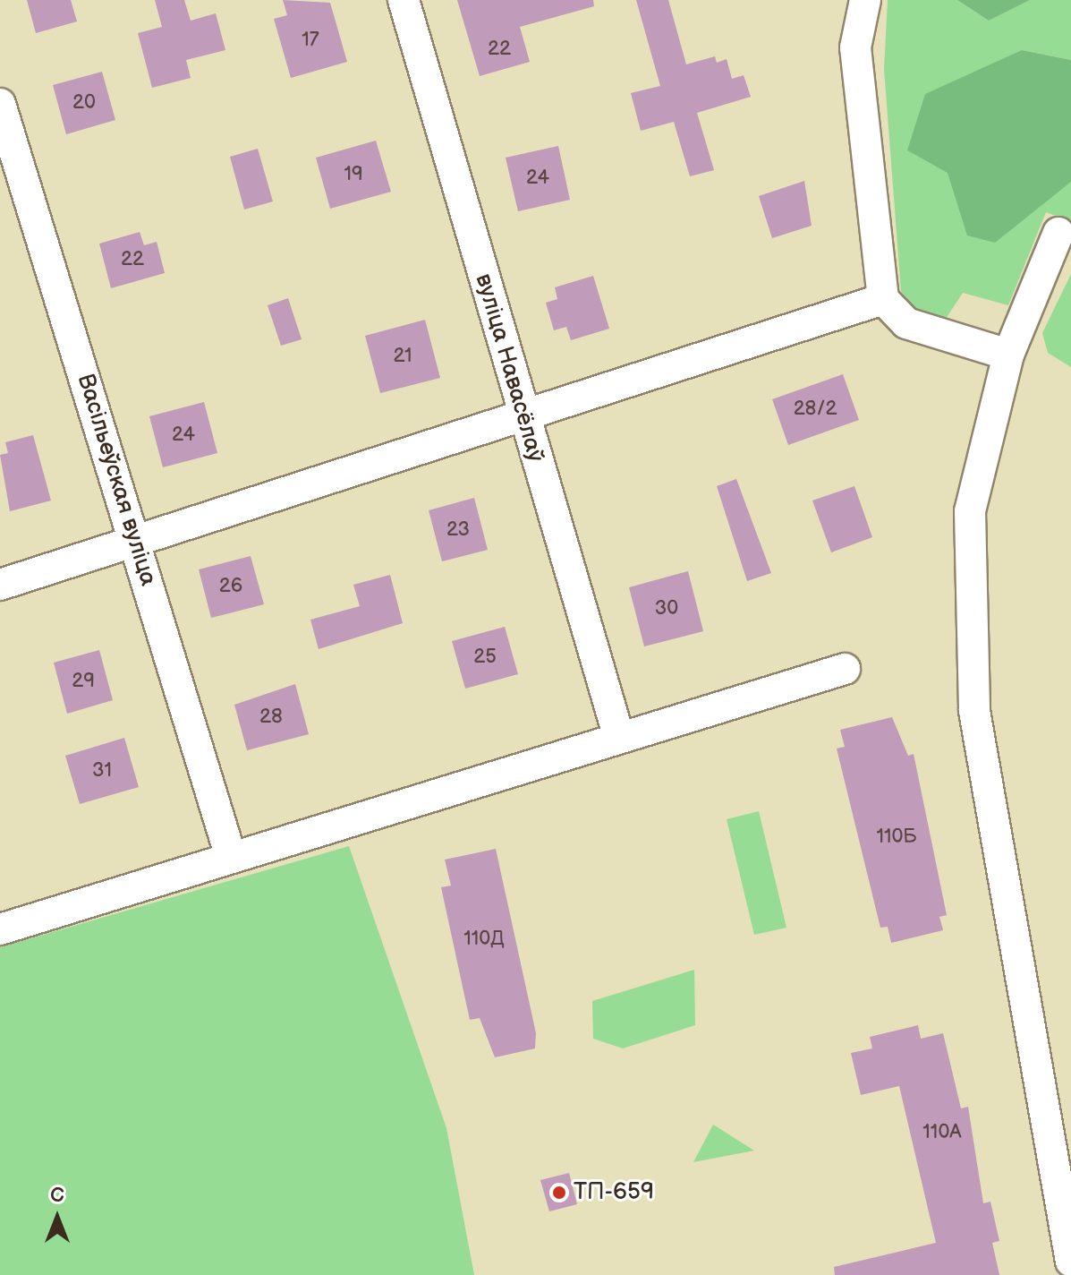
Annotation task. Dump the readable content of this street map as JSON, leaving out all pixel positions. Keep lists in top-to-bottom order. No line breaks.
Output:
{"streets":{"street":["вуліца Навасёлаў","Васільеўская вуліца"]},"places":["ТП-659"],"house_numbers":["17","22","20","19","24","22","21","28/2","24","23","26","30","25","29","28","31","110Б","110Д","110А"],"north":"top"}
